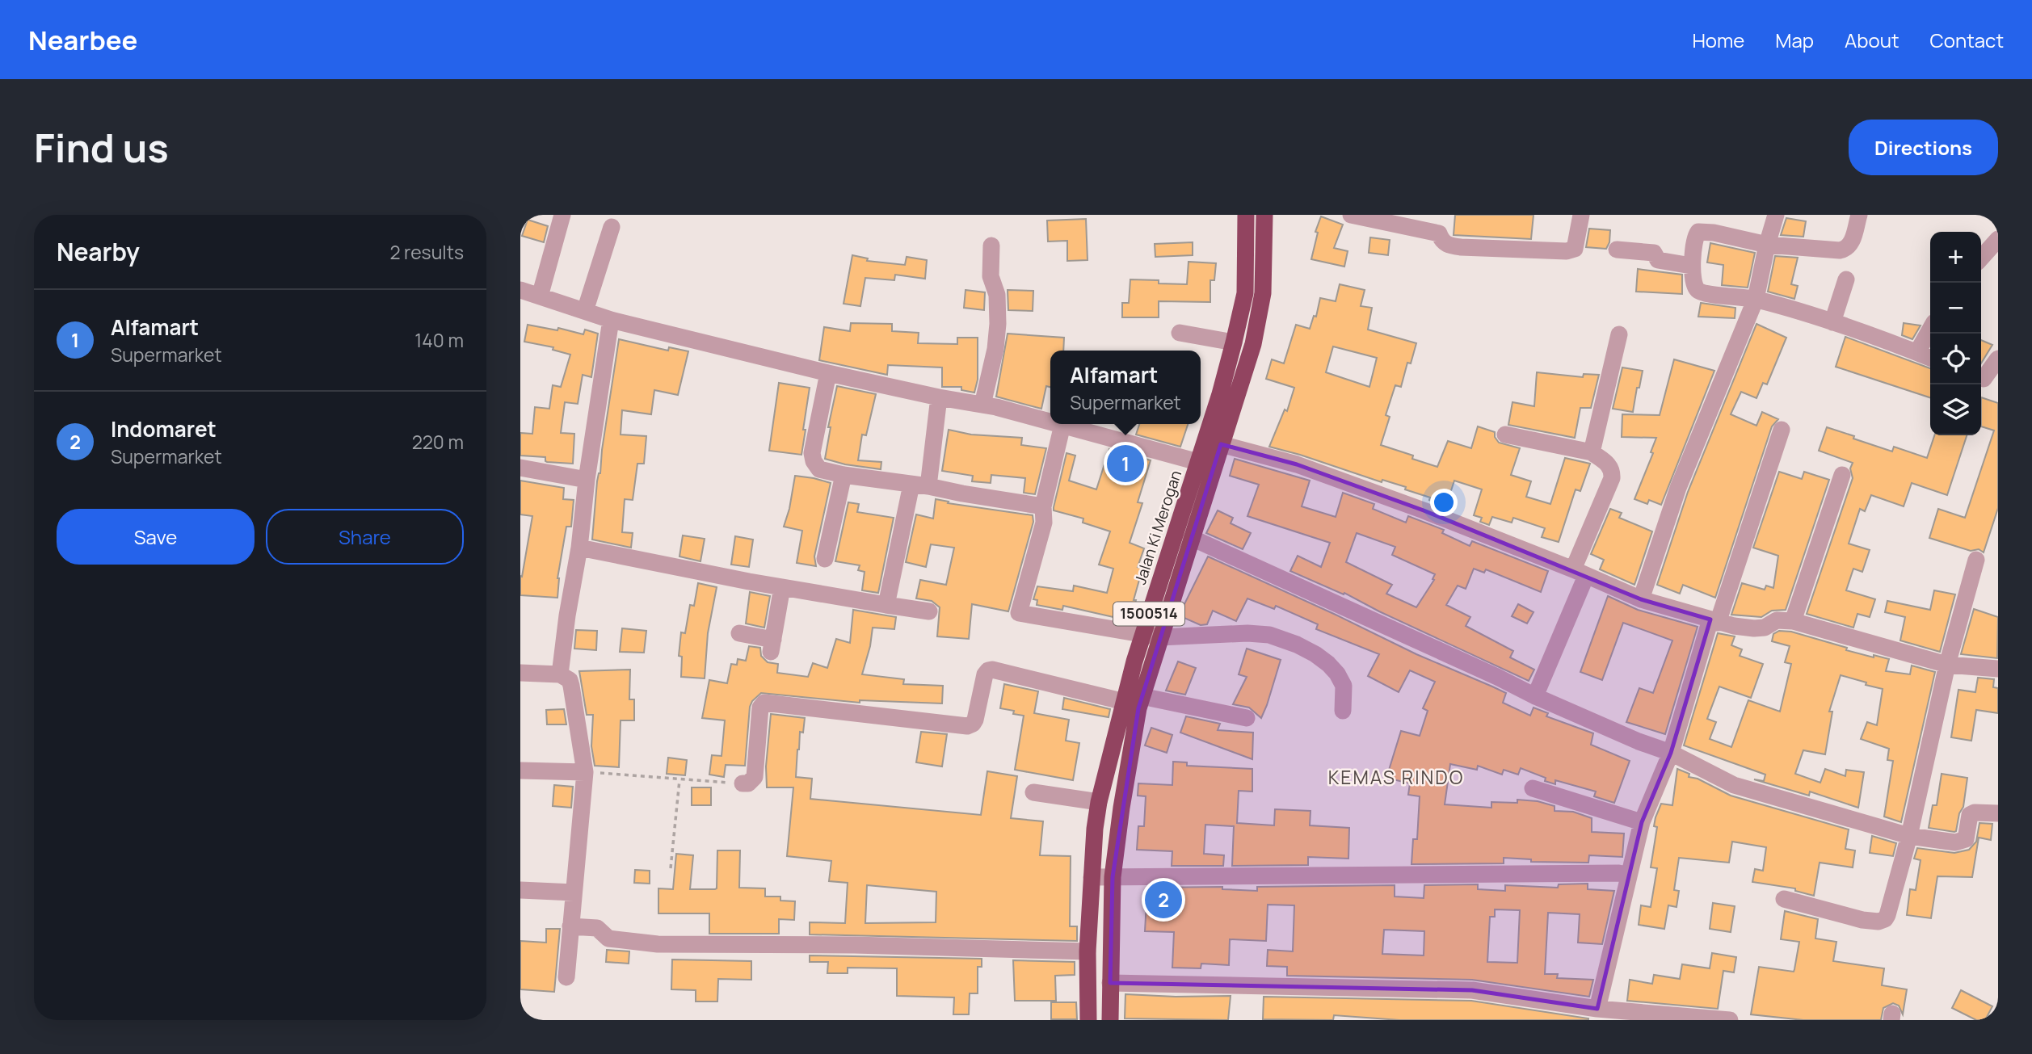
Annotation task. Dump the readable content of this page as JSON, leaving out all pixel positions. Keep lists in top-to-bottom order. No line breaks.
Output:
{"streets":{"highway":["Jalan Ki Merogan","1500514"]},"districts":["KEMAS RINDO"],"page":{"header":"Nearbee","nav":["Home","Map","About","Contact"],"buttons":["Directions",["Save","Share"]],"title":"Find us","heading":["Nearby","2 results"],"map_buttons":["+","−"],"list":[{"mark":"1","name":"Alfamart","note":"Supermarket","value":"140 m"},{"mark":"2","name":"Indomaret","note":"Supermarket","value":"220 m"}],"popup":["Alfamart","Supermarket"],"pins":["1","2"]}}
